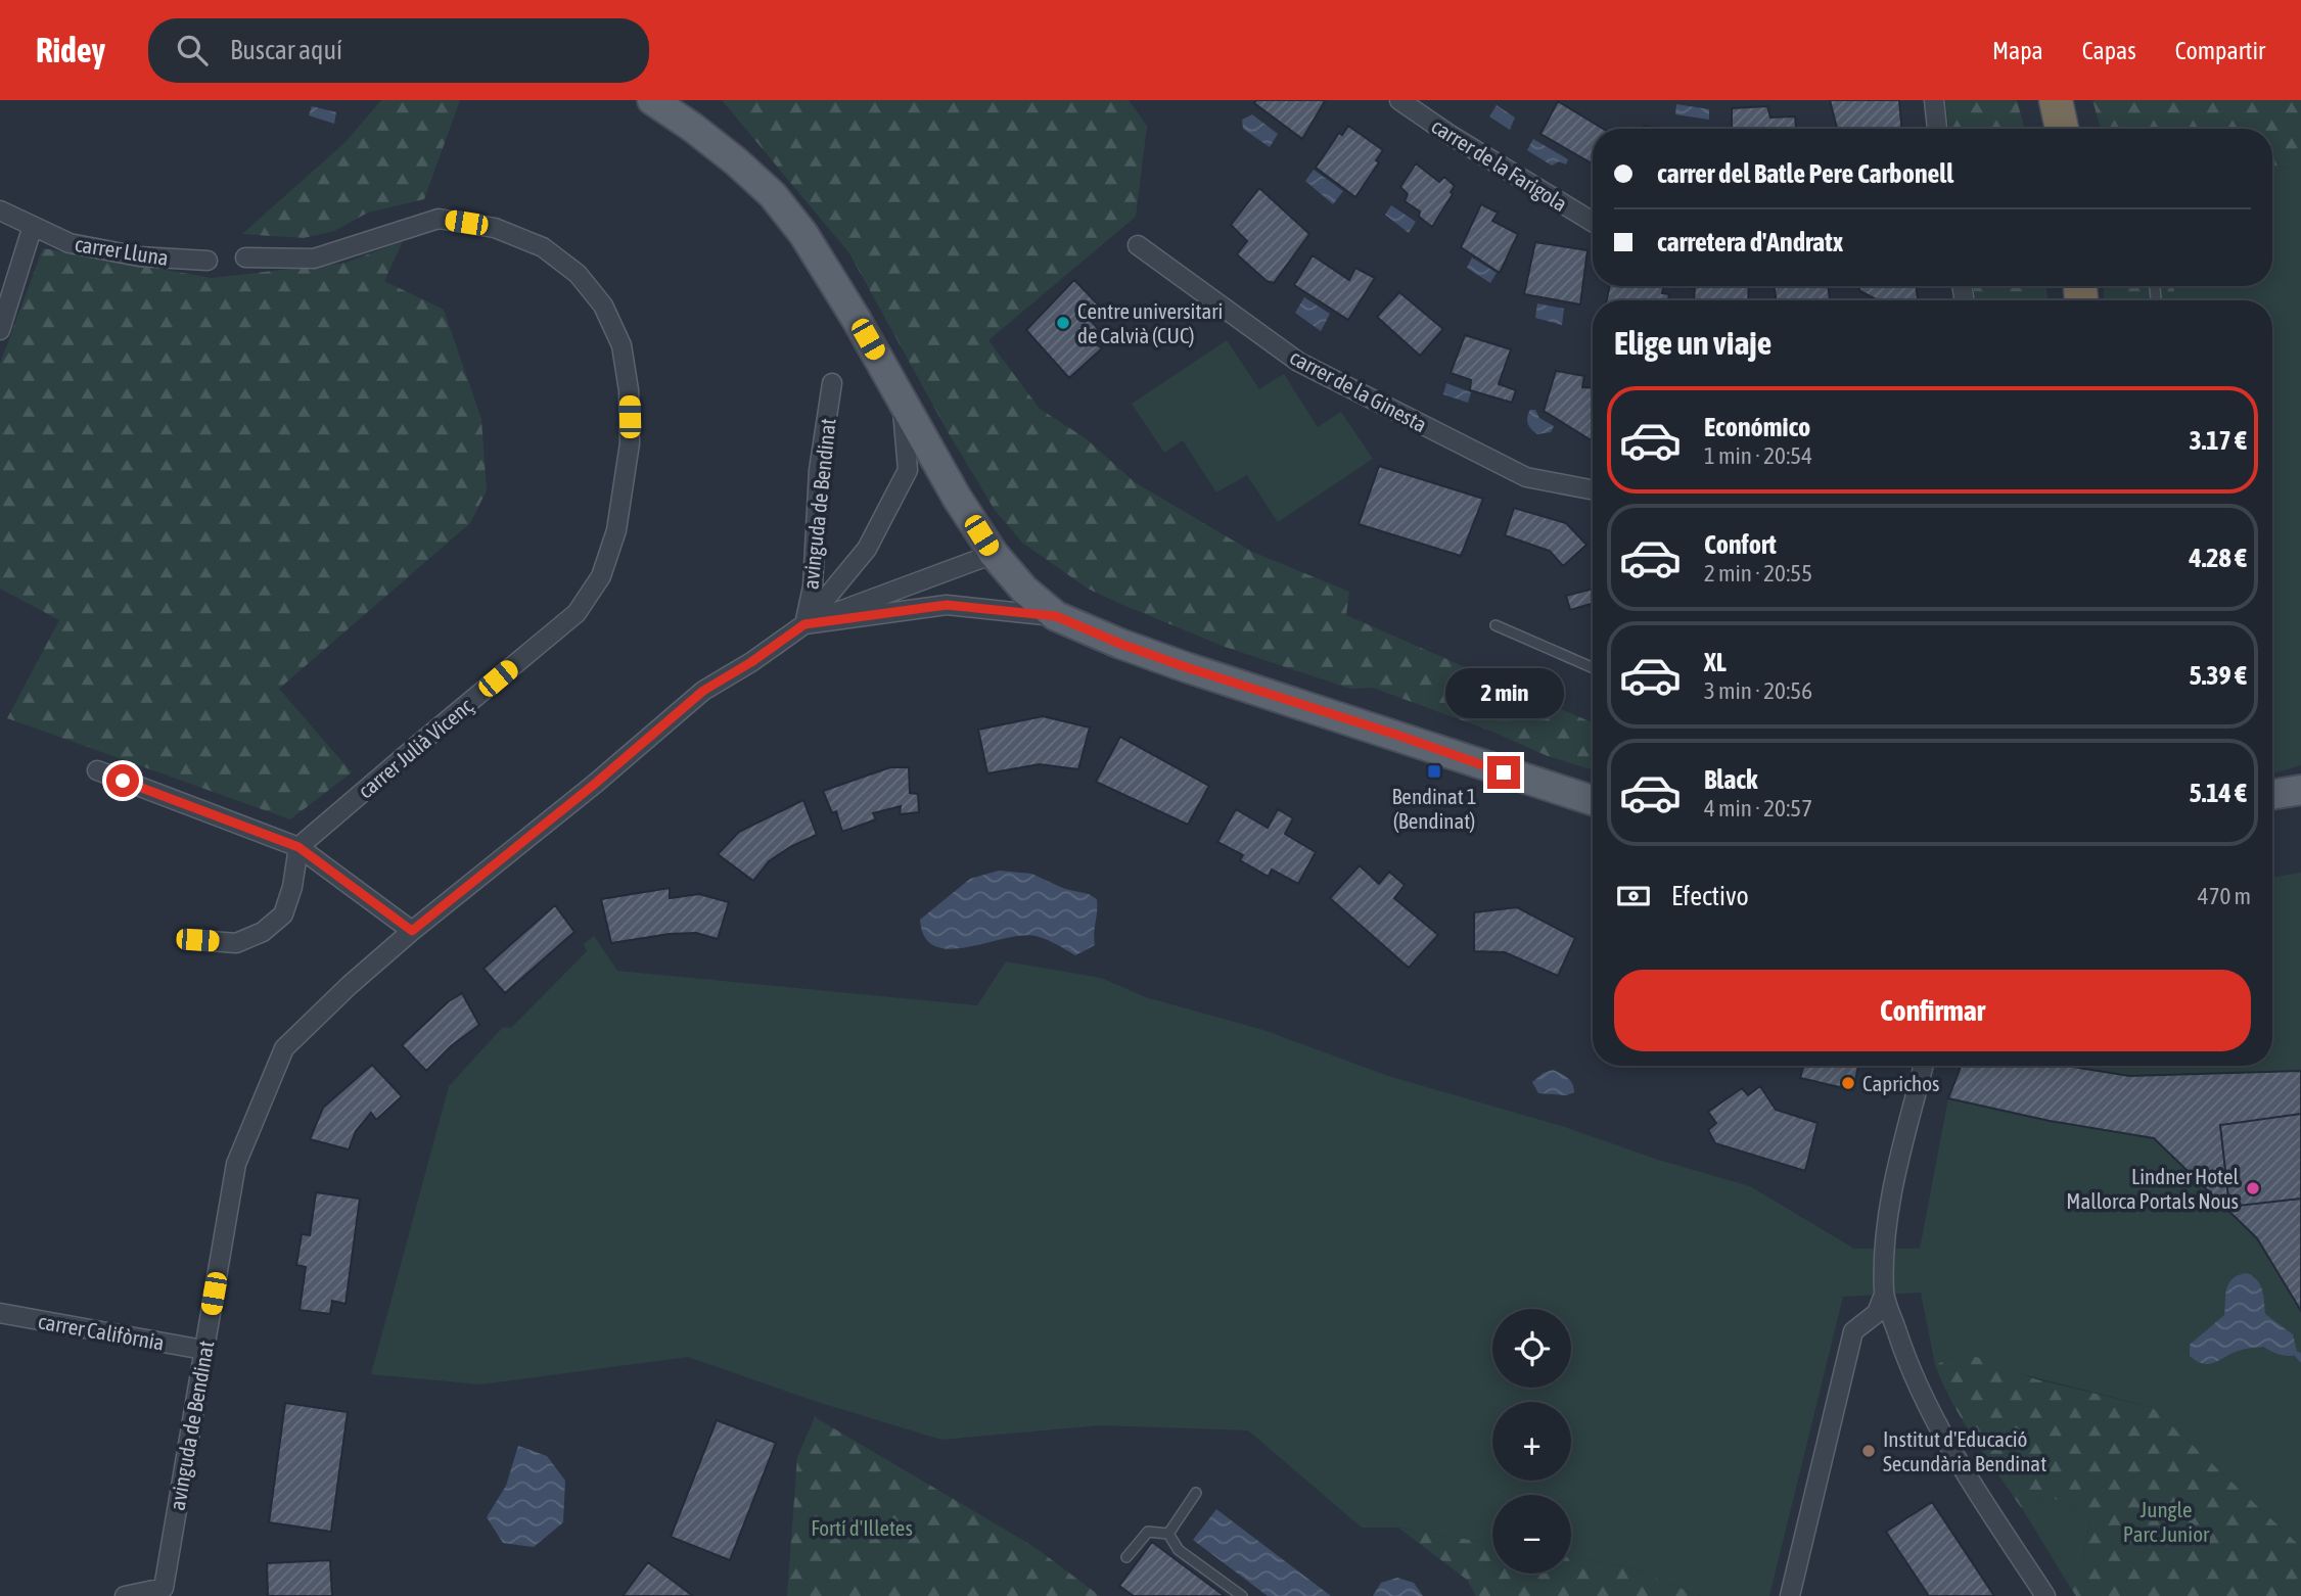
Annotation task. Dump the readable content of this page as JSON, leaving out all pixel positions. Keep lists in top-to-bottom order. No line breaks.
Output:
{"streets":{"street":["carrer de la Farigola","carrer Lluna","carrer de la Ginesta","avinguda de Bendinat","carrer Julià Vicenç","carrer Califòrnia"]},"crossings":[["avinguda de Bendinat","carrer Califòrnia"]],"parks":["Jungle Parc Junior","Fortí d'Illetes"],"places":{"other":["Centre universitari de Calvià (CUC)","Caprichos","Lindner Hotel Mallorca Portals Nous","Institut d'Educació Secundària Bendinat"],"transit":["Bendinat 1 (Bendinat)"]},"page":{"header":"Ridey","search":"Buscar aquí","nav":["Mapa","Capas","Compartir"],"banner":["carrer del Batle Pere Carbonell","carretera d'Andratx"],"heading":"Elige un viaje","list":[{"name":"Económico","note":"1 min · 20:54","value":"3.17 €"},{"name":"Confort","note":"2 min · 20:55","value":"4.28 €"},{"name":"XL","note":"3 min · 20:56","value":"5.39 €"},{"name":"Black","note":"4 min · 20:57","value":"5.14 €"}],"bubble":"2 min","pay":["Efectivo","470 m"],"buttons":"Confirmar","map_buttons":["+","−"]}}
